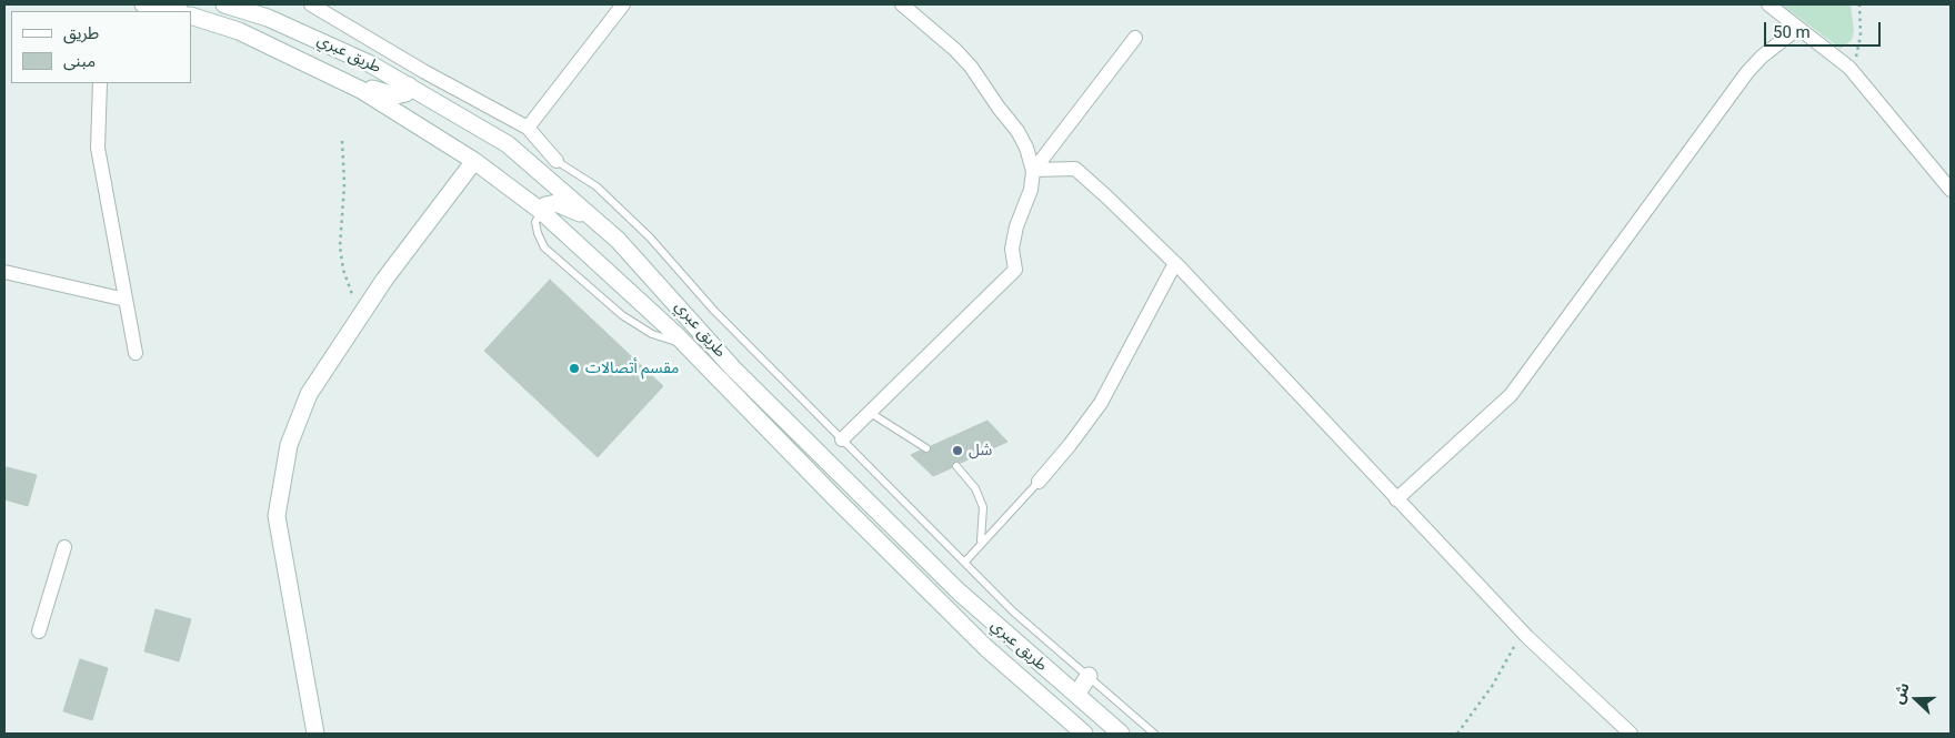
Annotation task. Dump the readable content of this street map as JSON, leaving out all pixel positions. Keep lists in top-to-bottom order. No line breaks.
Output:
{"streets":{"main road":["طريق عبري"]},"places":["مقسم أتصالات","شل"],"legend":["طريق","مبنى"],"scale_bar":"50 m","north":"left"}
